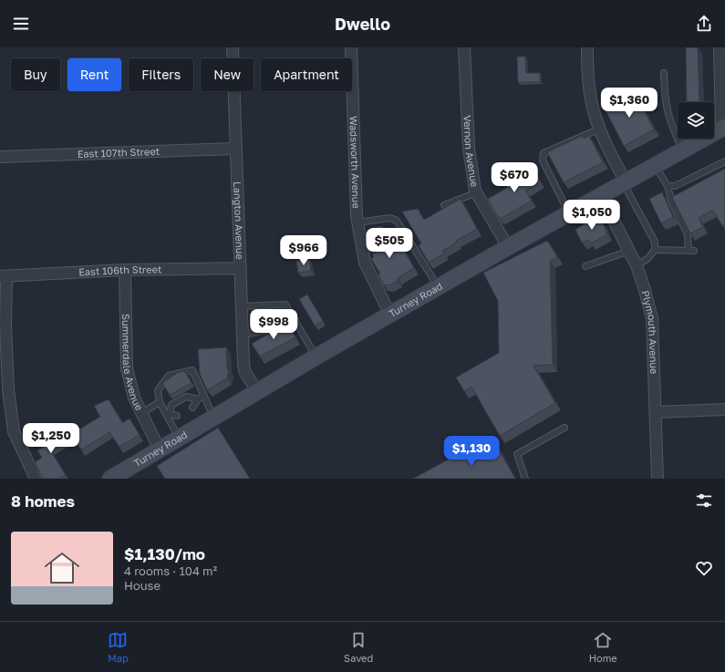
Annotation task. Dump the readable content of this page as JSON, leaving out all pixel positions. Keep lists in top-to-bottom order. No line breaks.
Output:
{"streets":{"main road":["Turney Road"],"street":["Vernon Avenue","East 107th Street","Wadsworth Avenue","Langton Avenue","East 106th Street","Plymouth Avenue","Summerdale Avenue"]},"crossings":[["Vernon Avenue","Turney Road"],["East 107th Street","Langton Avenue"],["Wadsworth Avenue","Turney Road"],["Langton Avenue","East 106th Street"],["Langton Avenue","Turney Road"],["East 106th Street","Summerdale Avenue"],["Turney Road","Plymouth Avenue"],["Turney Road","Summerdale Avenue"]],"page":{"header":"Dwello","chip":["Buy","Rent","Filters","New","Apartment"],"price":["$1,360","$670","$1,050","$505","$966","$998","$1,250","$1,130"],"heading":"8 homes","list":[{"name":"$1,130/mo","note":"4 rooms · 104 m² · House"}],"tabs":["Map","Saved","Home"]}}
